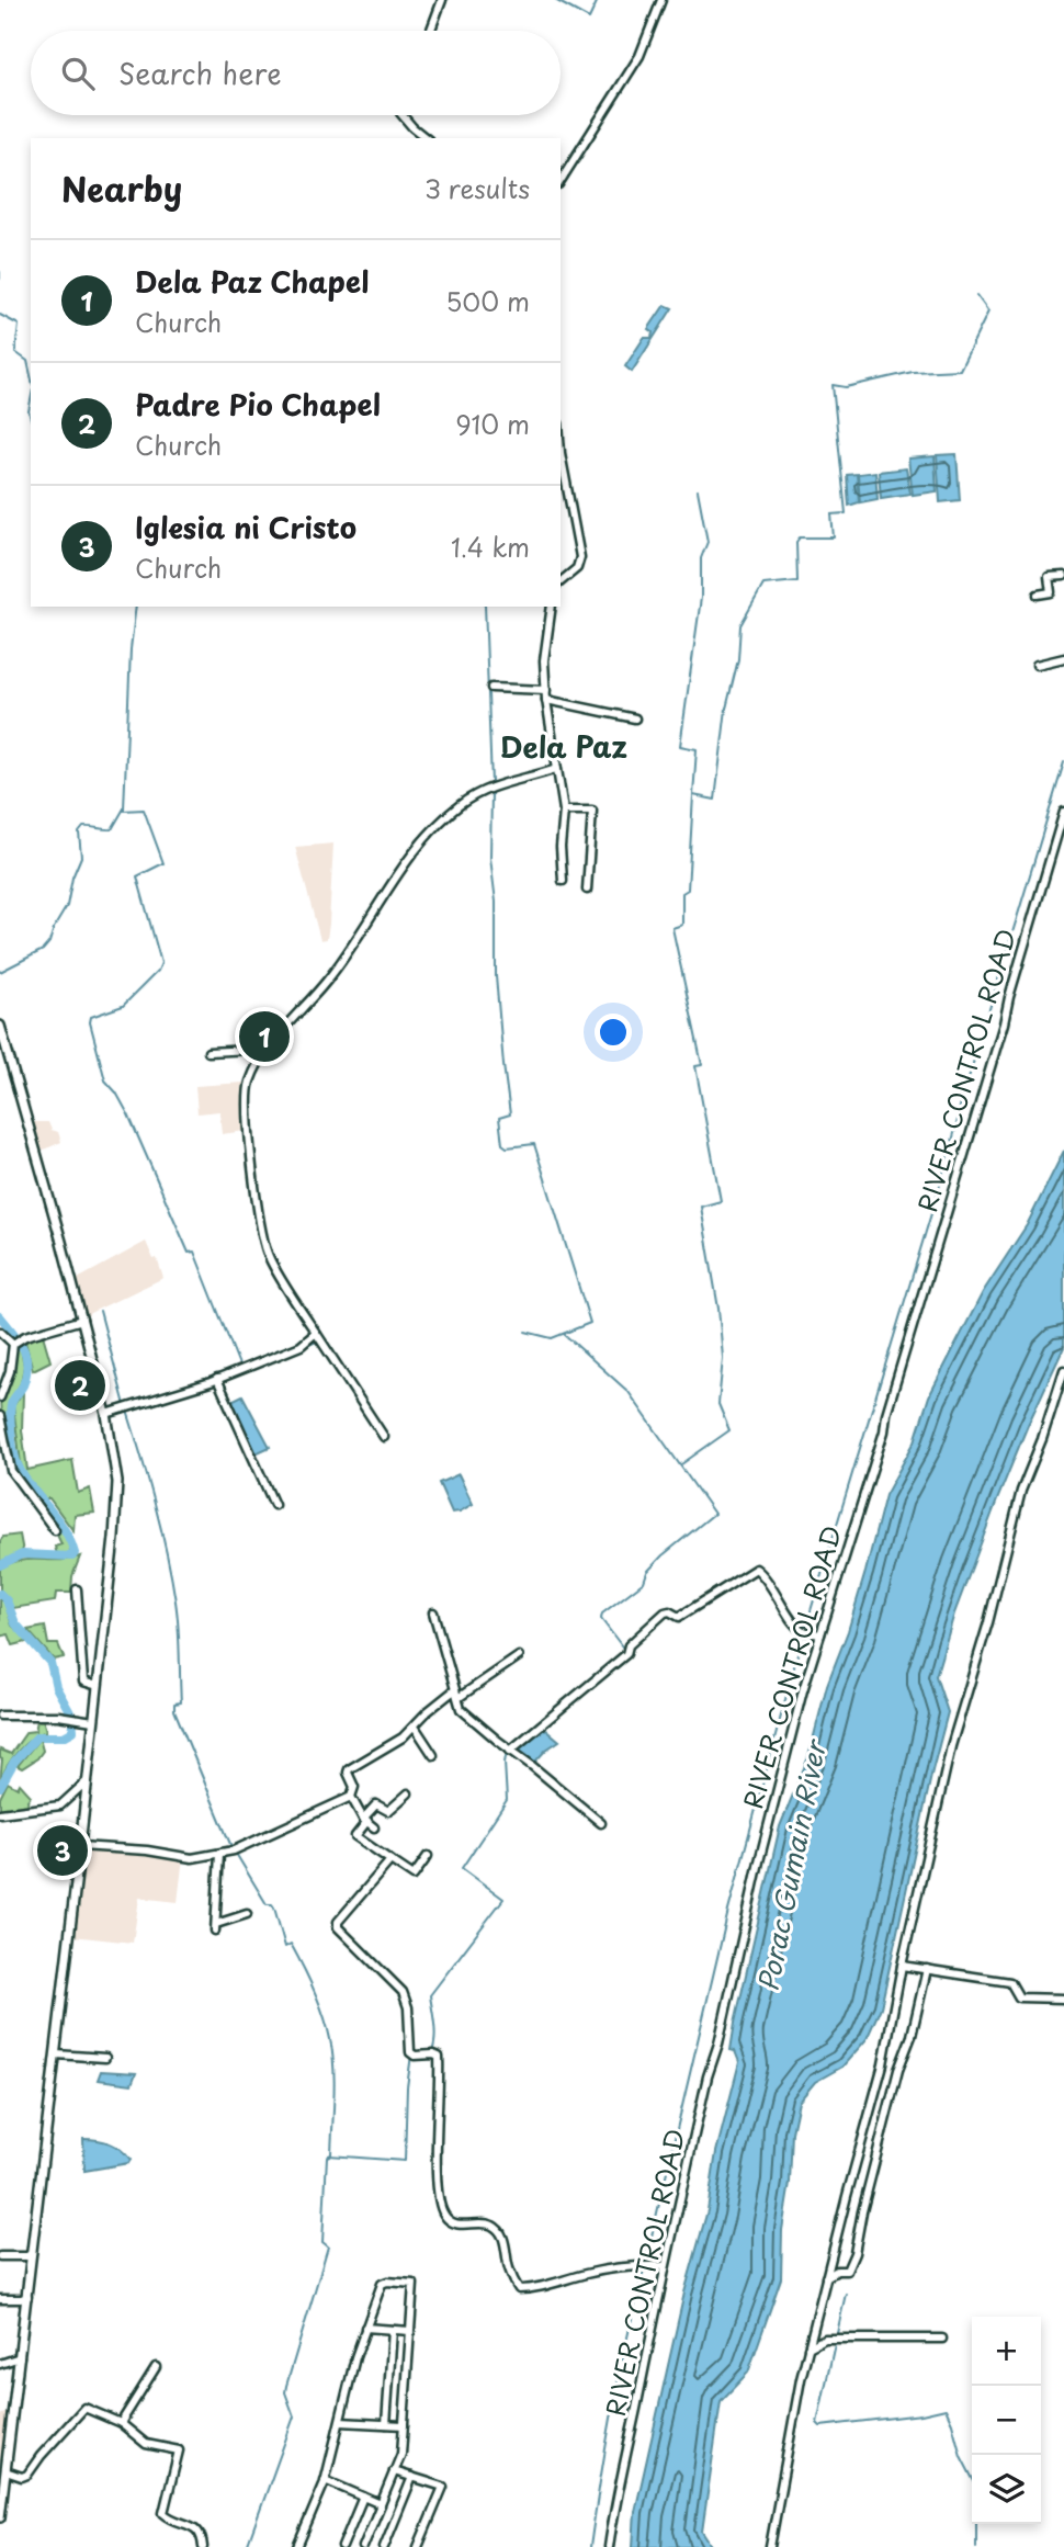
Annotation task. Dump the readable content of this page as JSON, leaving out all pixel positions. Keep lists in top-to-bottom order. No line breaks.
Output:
{"streets":{"street":["RIVER CONTROL ROAD"]},"districts":["Dela Paz"],"water":["Porac Gumain River"],"page":{"search":"Search here","heading":["Nearby","3 results"],"list":[{"mark":"1","name":"Dela Paz Chapel","note":"Church","value":"500 m"},{"mark":"2","name":"Padre Pio Chapel","note":"Church","value":"910 m"},{"mark":"3","name":"Iglesia ni Cristo","note":"Church","value":"1.4 km"}],"pins":["1","2","3"],"map_buttons":["+","−"]}}
